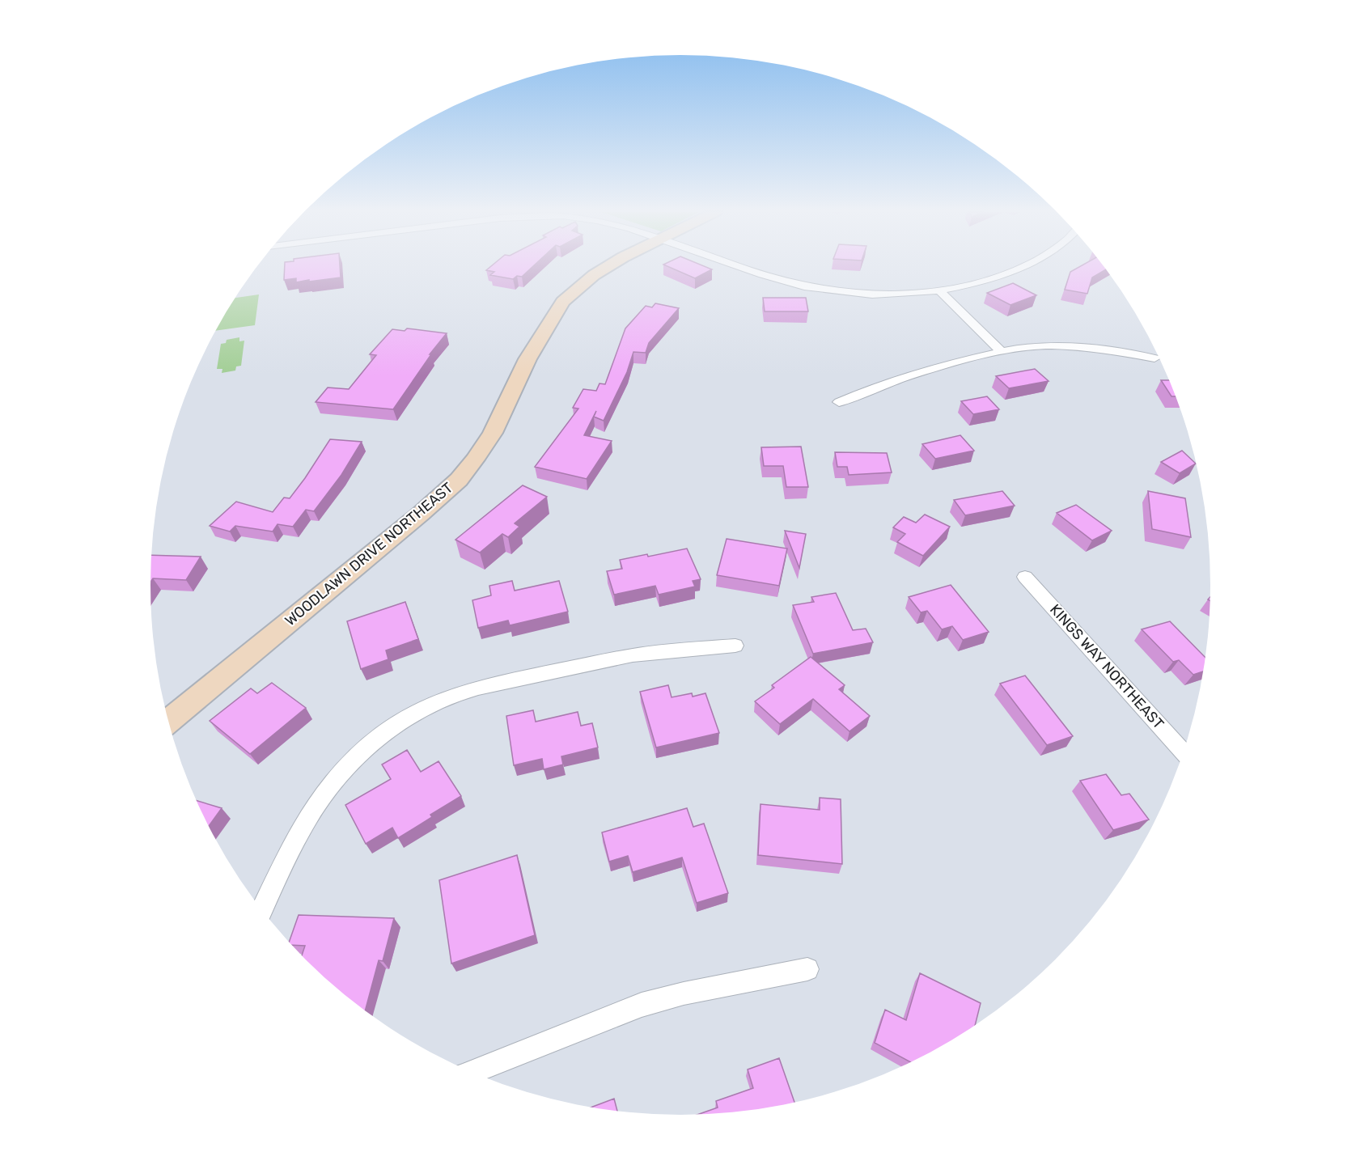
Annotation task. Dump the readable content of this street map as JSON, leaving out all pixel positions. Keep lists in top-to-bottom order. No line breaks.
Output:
{"streets":{"street":["WOODLAWN DRIVE NORTHEAST","KINGS WAY NORTHEAST"]}}
